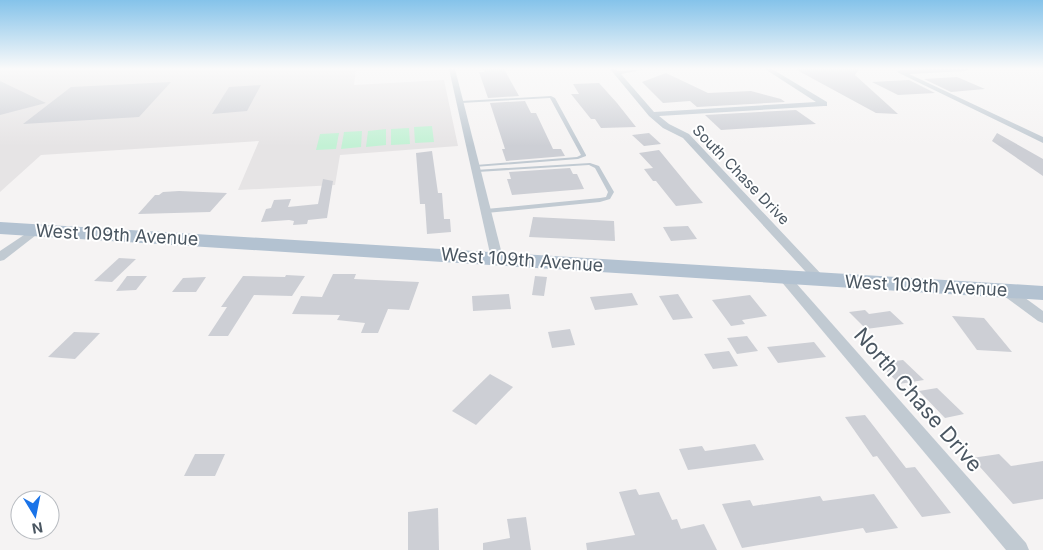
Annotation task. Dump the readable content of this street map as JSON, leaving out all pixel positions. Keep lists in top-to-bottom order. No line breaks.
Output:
{"streets":{"main road":["West 109th Avenue"],"street":["South Chase Drive","North Chase Drive"]},"crossings":[["South Chase Drive","West 109th Avenue"],["West 109th Avenue","North Chase Drive"]],"north":"bottom"}
